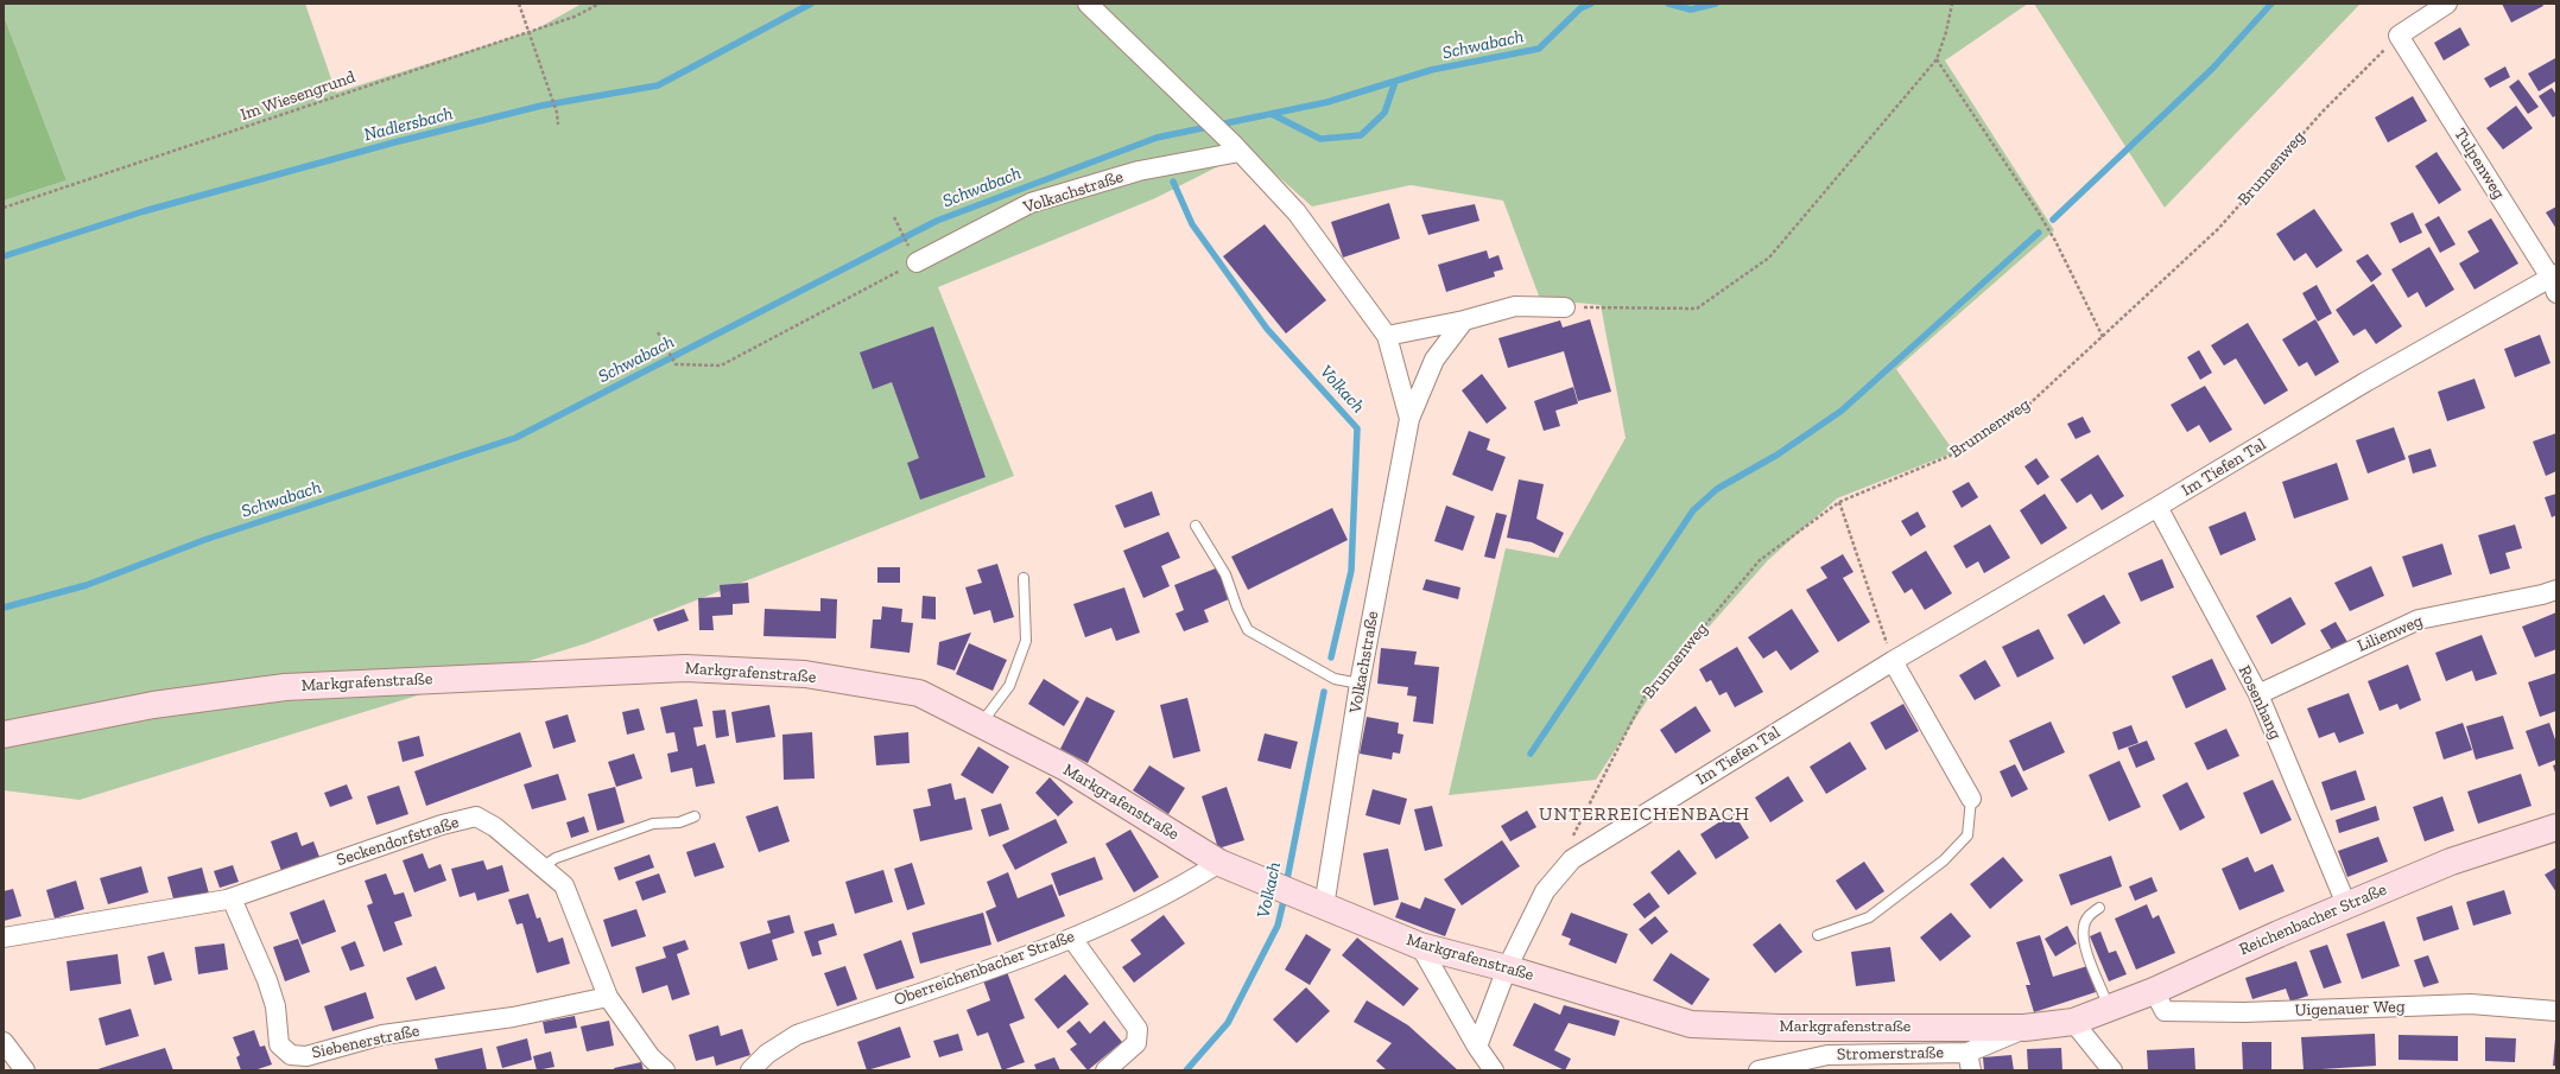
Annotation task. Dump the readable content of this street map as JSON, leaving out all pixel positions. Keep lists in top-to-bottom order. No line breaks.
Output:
{"streets":{"main road":["Markgrafenstraße","Reichenbacher Straße"],"street":["Tulpenweg","Volkachstraße","Im Tiefen Tal","Lilienweg","Rosenhang","Seckendorfstraße","Oberreichenbacher Straße","Uigenauer Weg","Siebenerstraße","Stromerstraße"],"path":["Im Wiesengrund","Brunnenweg"]},"crossings":[["Tulpenweg","Brunnenweg"],["Tulpenweg","Im Tiefen Tal"],["Brunnenweg","Im Tiefen Tal"],["Volkachstraße","Markgrafenstraße"],["Im Tiefen Tal","Markgrafenstraße"],["Im Tiefen Tal","Rosenhang"],["Lilienweg","Rosenhang"],["Markgrafenstraße","Reichenbacher Straße"],["Markgrafenstraße","Oberreichenbacher Straße"],["Markgrafenstraße","Stromerstraße"],["Rosenhang","Reichenbacher Straße"],["Seckendorfstraße","Siebenerstraße"],["Reichenbacher Straße","Uigenauer Weg"]],"districts":["UNTERREICHENBACH"],"water":["Schwabach","Nadlersbach","Volkach"]}
